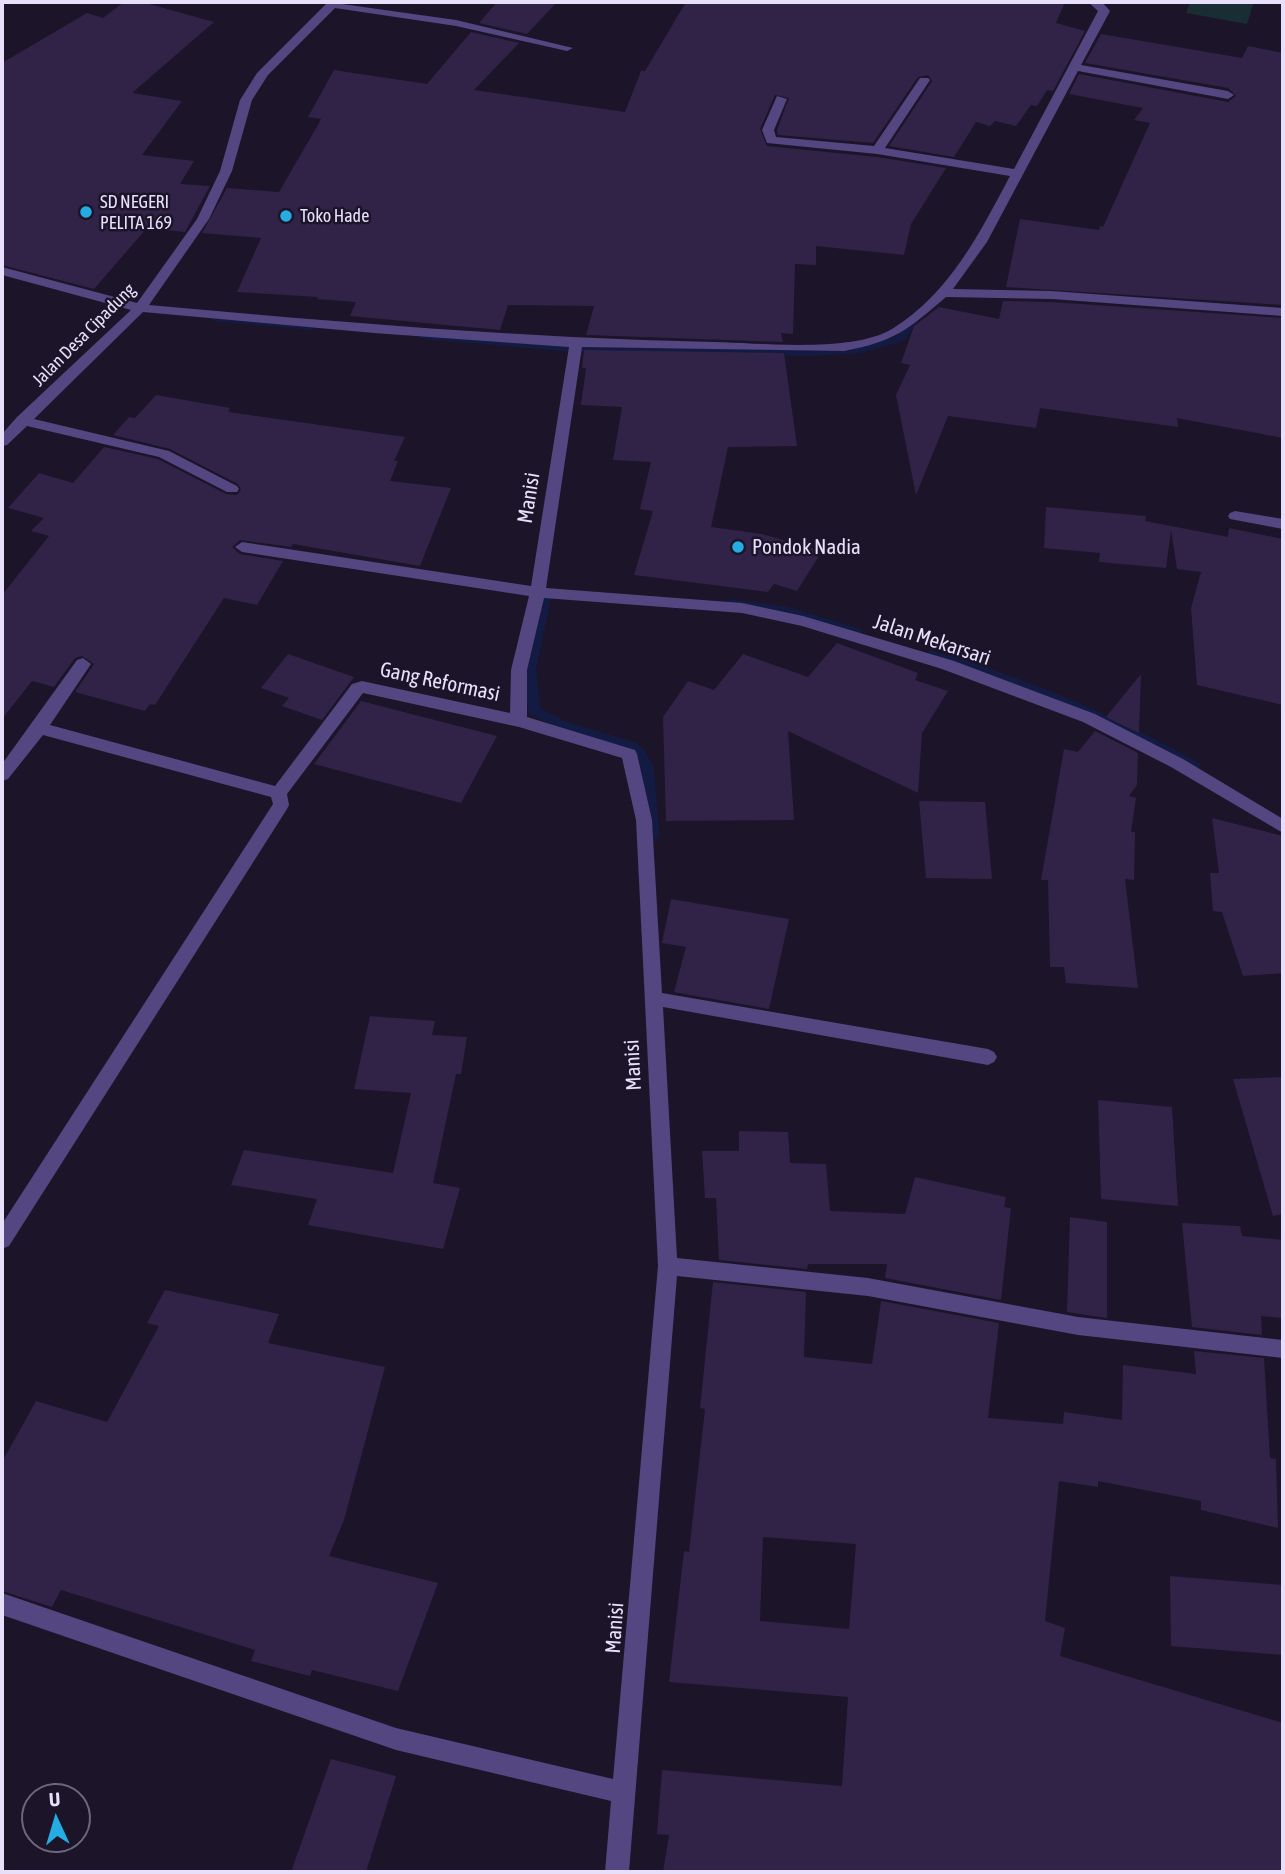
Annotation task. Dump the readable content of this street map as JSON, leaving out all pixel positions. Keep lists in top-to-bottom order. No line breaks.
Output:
{"streets":{"street":["Jalan Desa Cipadung","Manisi","Jalan Mekarsari","Gang Reformasi"]},"crossings":[["Manisi","Jalan Mekarsari"],["Manisi","Gang Reformasi"]],"places":["SD NEGERI PELITA 169","Toko Hade","Pondok Nadia"],"north":"top"}
